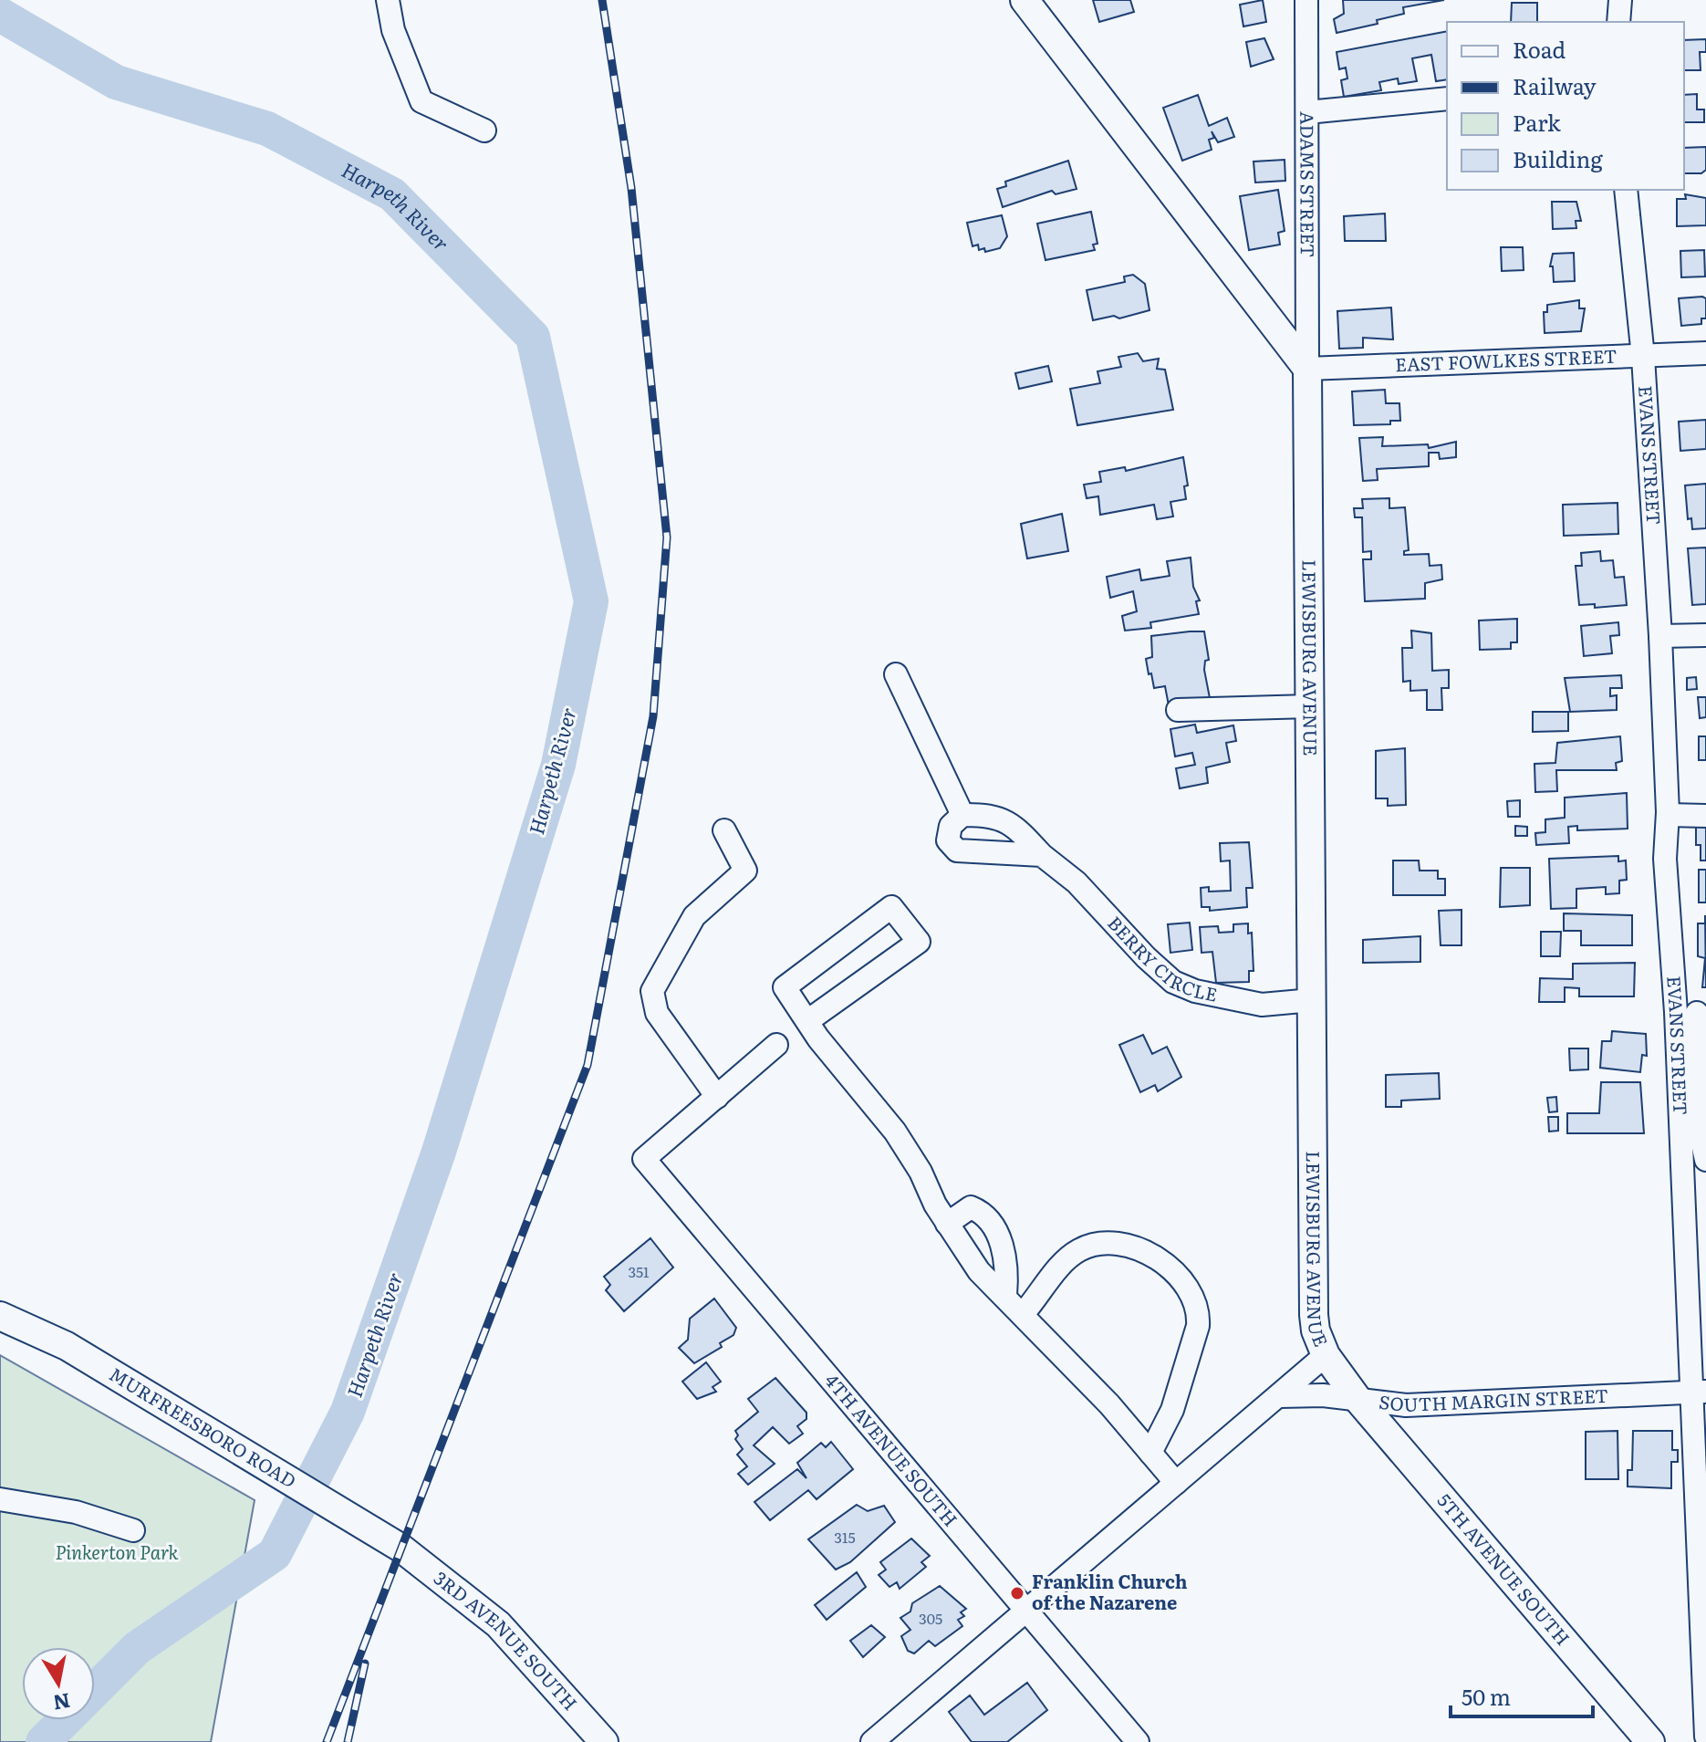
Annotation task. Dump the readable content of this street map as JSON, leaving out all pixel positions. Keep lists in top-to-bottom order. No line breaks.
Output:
{"streets":{"main road":["LEWISBURG AVENUE","MURFREESBORO ROAD","5TH AVENUE SOUTH","3RD AVENUE SOUTH"],"street":["ADAMS STREET","EAST FOWLKES STREET","EVANS STREET","BERRY CIRCLE","SOUTH MARGIN STREET","4TH AVENUE SOUTH"]},"crossings":[["ADAMS STREET","EAST FOWLKES STREET"],["ADAMS STREET","LEWISBURG AVENUE"],["EAST FOWLKES STREET","EVANS STREET"],["EAST FOWLKES STREET","LEWISBURG AVENUE"],["EVANS STREET","SOUTH MARGIN STREET"],["LEWISBURG AVENUE","BERRY CIRCLE"],["LEWISBURG AVENUE","SOUTH MARGIN STREET"],["LEWISBURG AVENUE","5TH AVENUE SOUTH"],["SOUTH MARGIN STREET","5TH AVENUE SOUTH"],["MURFREESBORO ROAD","3RD AVENUE SOUTH"]],"water":["Harpeth River"],"parks":["Pinkerton Park"],"places":["Franklin Church of the Nazarene"],"house_numbers":["351","315","305"],"legend":["Road","Railway","Park","Building"],"scale_bar":"50 m","north":"bottom"}
